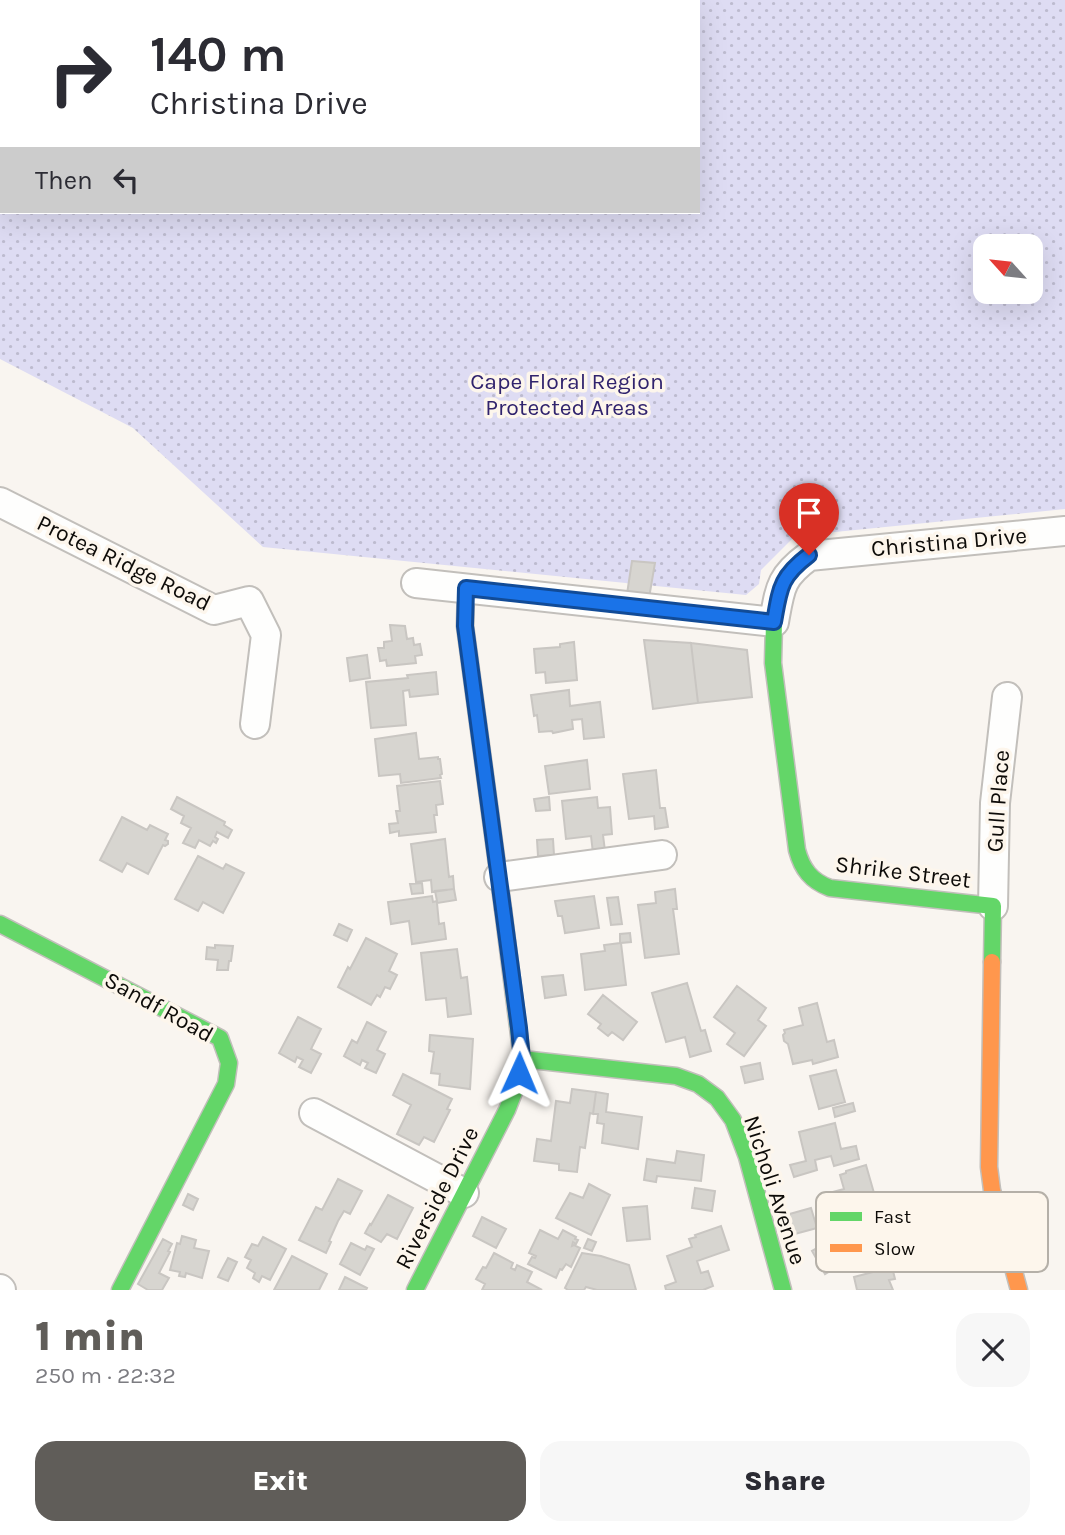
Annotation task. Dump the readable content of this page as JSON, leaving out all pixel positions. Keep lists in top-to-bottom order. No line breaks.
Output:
{"streets":{"street":["Christina Drive","Protea Ridge Road","Gull Place","Shrike Street","Sandf Road","Nicholi Avenue","Riverside Drive"]},"crossings":[["Christina Drive","Shrike Street"],["Gull Place","Shrike Street"],["Nicholi Avenue","Riverside Drive"]],"parks":["Cape Floral Region Protected Areas"],"legend":["Fast","Slow"],"north":"top left","page":{"turn":["140 m","Christina Drive"],"then":"Then","heading":["1 min","250 m · 22:32"],"buttons":["Exit","Share"]}}
